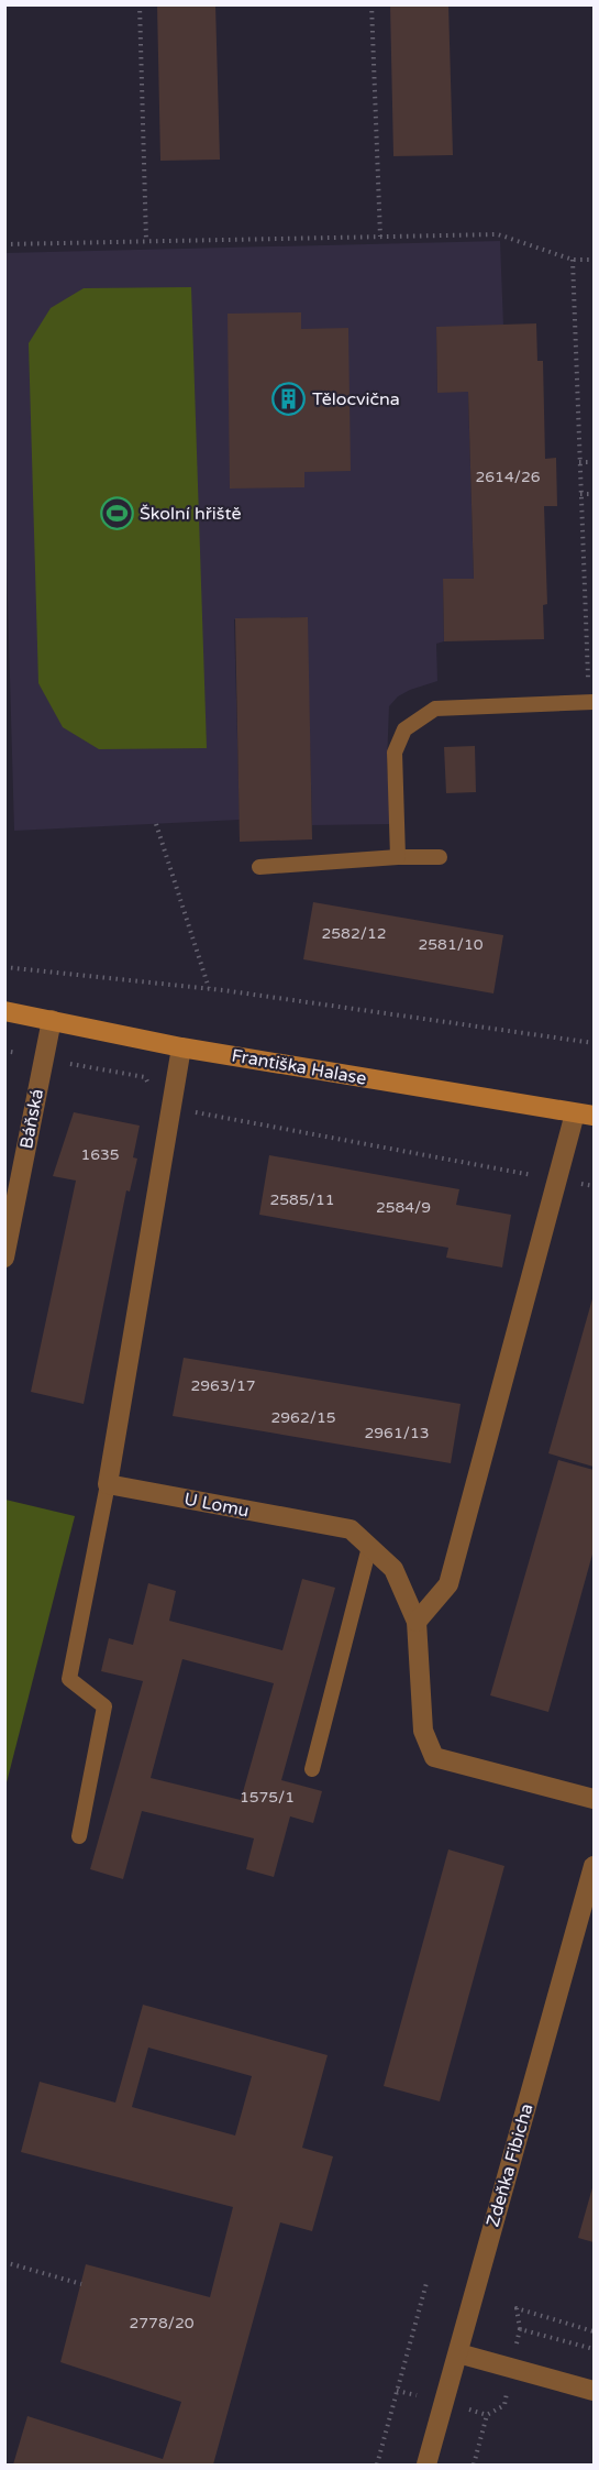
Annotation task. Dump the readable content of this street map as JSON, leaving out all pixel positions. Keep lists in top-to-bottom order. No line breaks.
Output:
{"streets":{"street":["Františka Halase","Báňská","U Lomu","Zdeňka Fibicha"]},"crossings":[["Františka Halase","Báňská"]],"places":{"building":["Tělocvična"],"sports":["Školní hřiště"]},"house_numbers":["2614/26","2582/12","2581/10","1635","2585/11","2584/9","2963/17","2962/15","2961/13","1575/1","2778/20"]}
